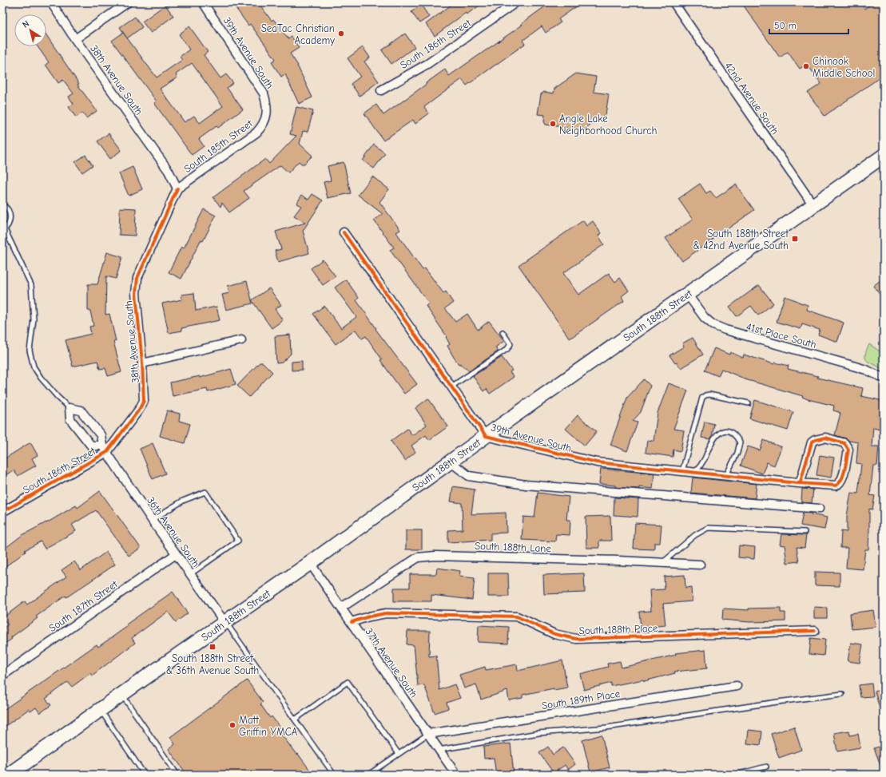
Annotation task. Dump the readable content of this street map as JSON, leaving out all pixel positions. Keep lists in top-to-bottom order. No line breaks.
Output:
{"streets":{"main road":["South 188th Street"],"street":["South 186th Street","39th Avenue South","38th Avenue South","42nd Avenue South","South 185th Street","41st Place South","36th Avenue South","South 188th Lane","South 187th Street","South 188th Place","37th Avenue South","South 189th Place"]},"crossings":[["South 186th Street","38th Avenue South"],["South 186th Street","36th Avenue South"],["39th Avenue South","South 185th Street"],["39th Avenue South","South 188th Street"],["38th Avenue South","South 185th Street"],["38th Avenue South","36th Avenue South"],["42nd Avenue South","South 188th Street"],["South 188th Street","41st Place South"],["South 188th Street","36th Avenue South"],["South 188th Street","37th Avenue South"],["36th Avenue South","South 187th Street"],["South 188th Lane","37th Avenue South"],["South 188th Place","37th Avenue South"],["37th Avenue South","South 189th Place"]],"places":{"other":["SeaTac Christian Academy","Chinook Middle School","Angle Lake Neighborhood Church","Matt Griffin YMCA"],"transit":["South 188th Street & 42nd Avenue South","South 188th Street & 36th Avenue South"]},"scale_bar":"50 m","north":"top left"}
